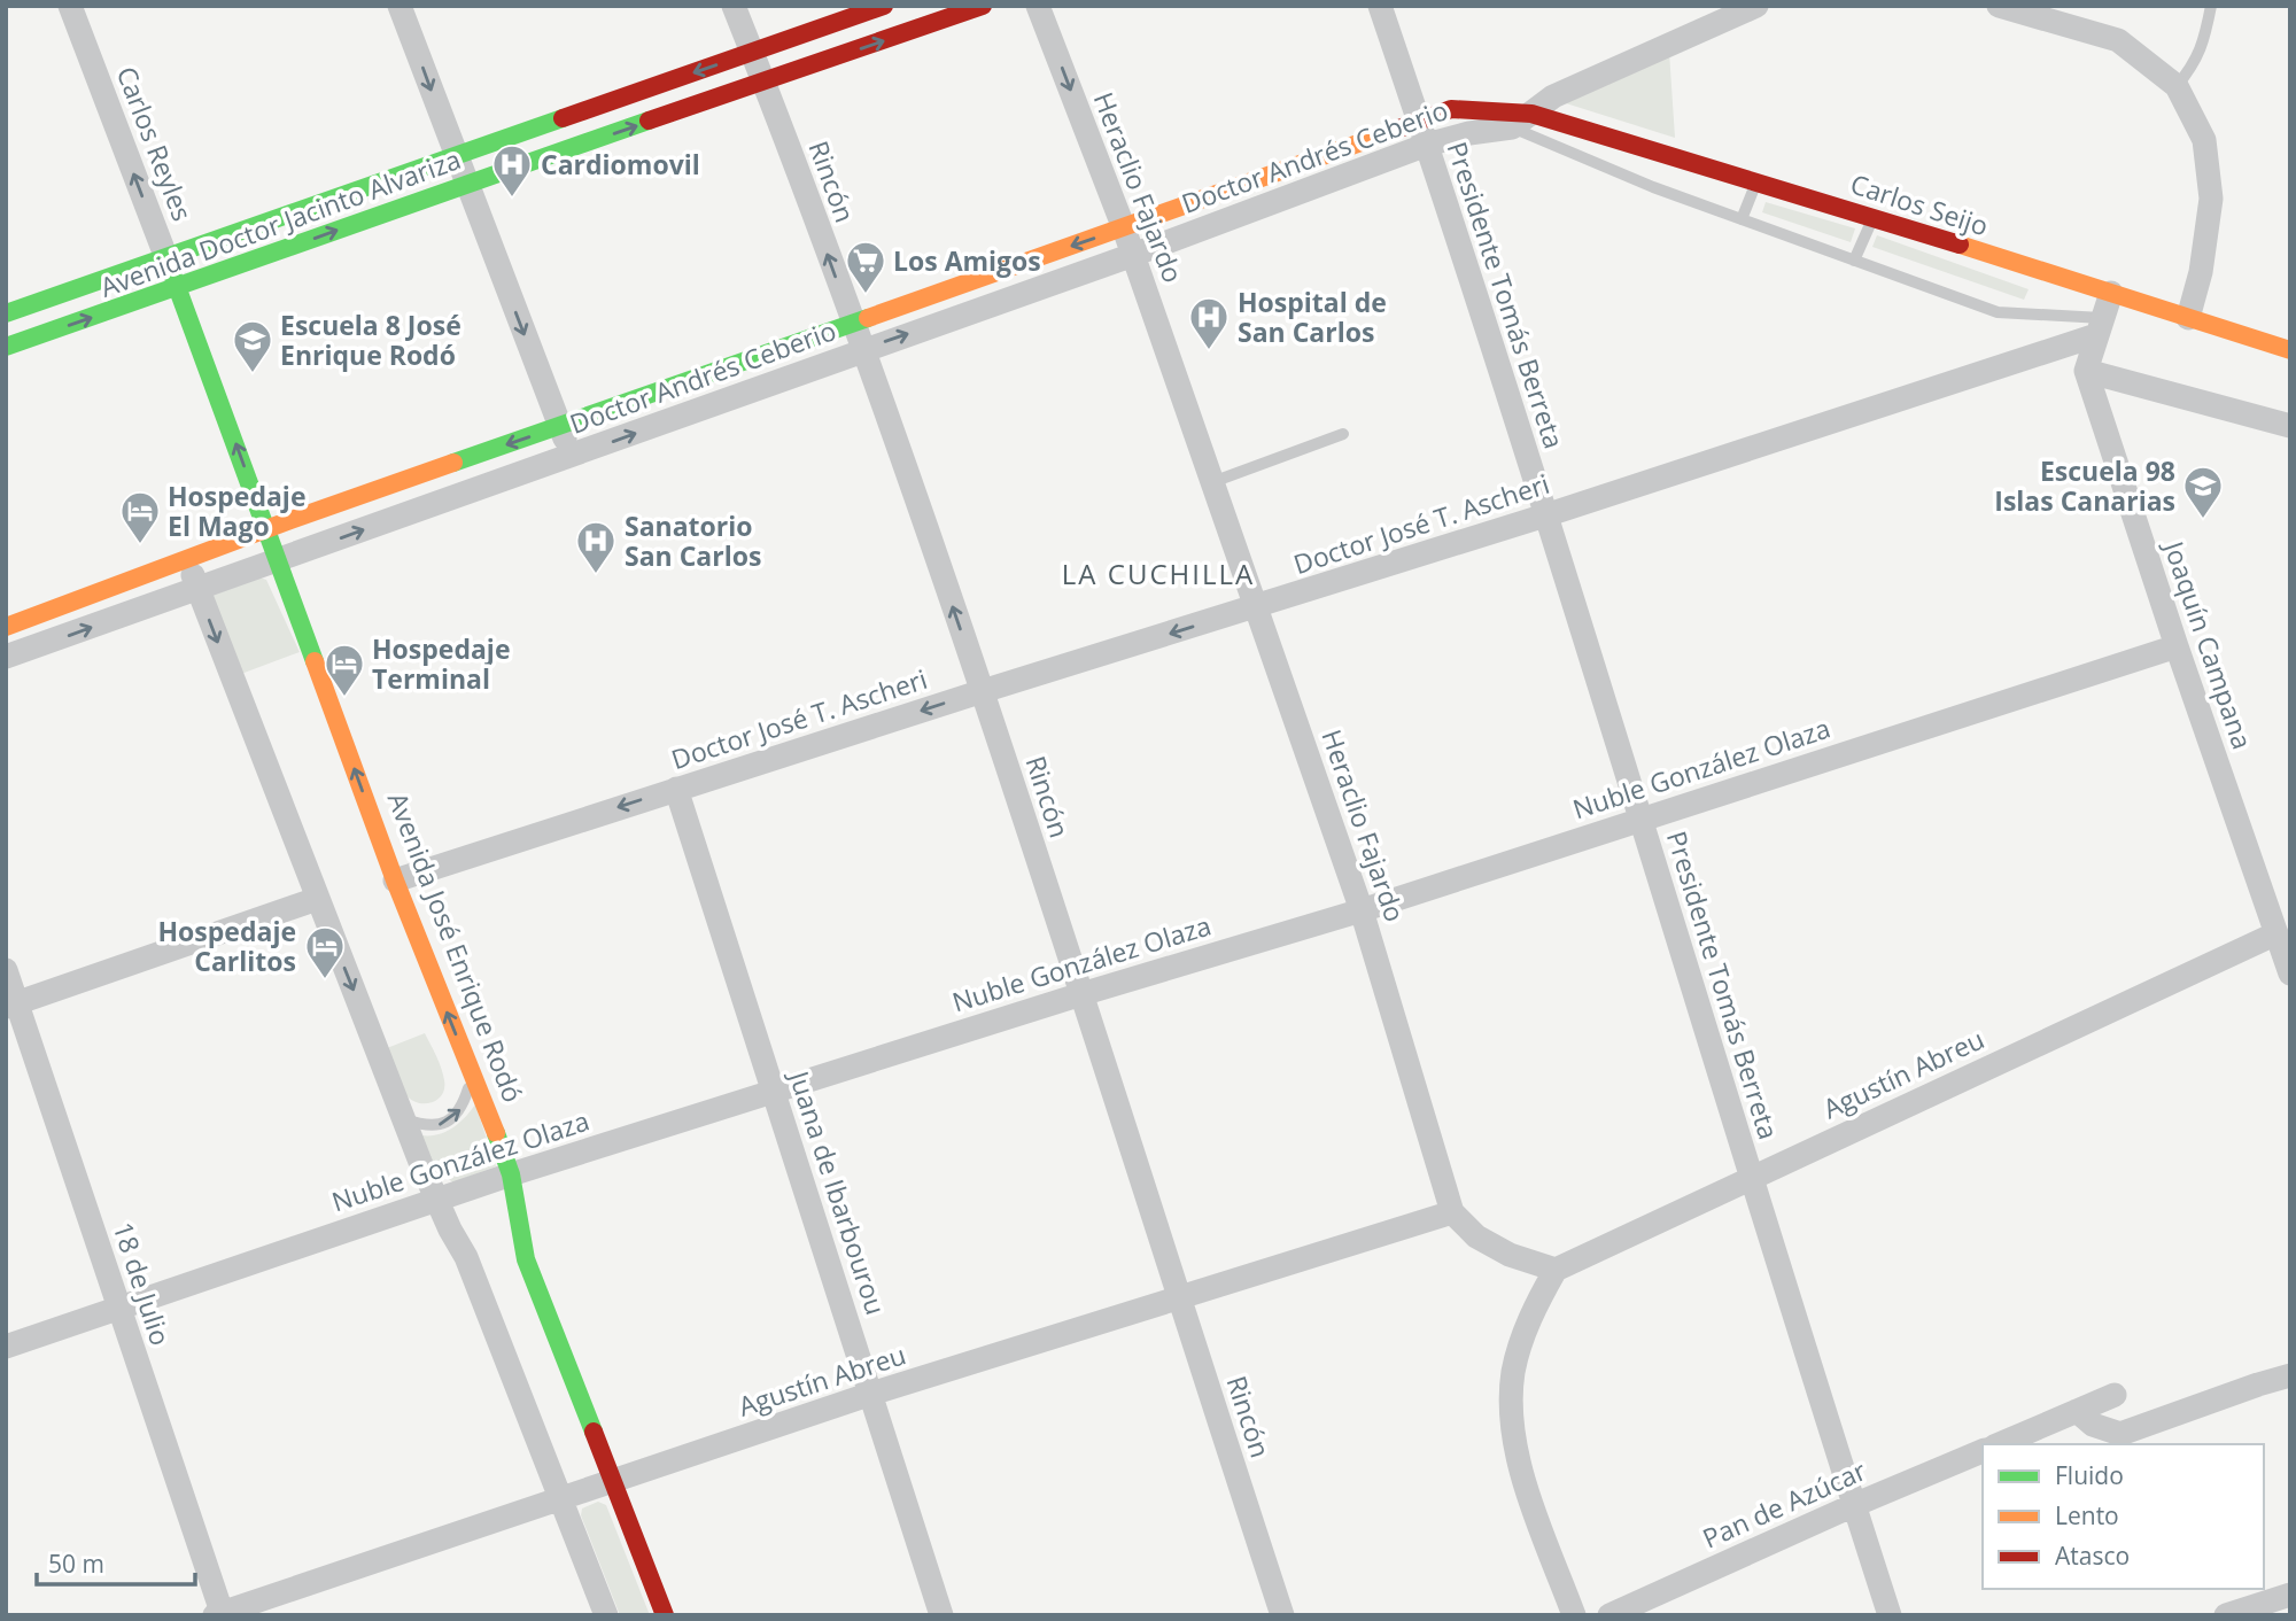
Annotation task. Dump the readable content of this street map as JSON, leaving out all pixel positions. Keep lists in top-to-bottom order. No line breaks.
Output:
{"streets":{"street":["Carlos Reyles","Doctor Andrés Ceberio","Rincón","Heraclio Fajardo","Carlos Seijo","Avenida Doctor Jacinto Alvariza","Presidente Tomás Berreta","Doctor José T. Ascheri","Joaquín Campana","Nuble González Olaza","Avenida José Enrique Rodó","Agustín Abreu","Juana de Ibarbourou","18 de Julio","Pan de Azúcar"]},"crossings":[["Carlos Reyles","Doctor Andrés Ceberio"],["Carlos Reyles","Avenida Doctor Jacinto Alvariza"],["Carlos Reyles","Avenida José Enrique Rodó"],["Doctor Andrés Ceberio","Rincón"],["Doctor Andrés Ceberio","Heraclio Fajardo"],["Doctor Andrés Ceberio","Carlos Seijo"],["Doctor Andrés Ceberio","Presidente Tomás Berreta"],["Doctor Andrés Ceberio","Avenida José Enrique Rodó"],["Rincón","Avenida Doctor Jacinto Alvariza"],["Rincón","Doctor José T. Ascheri"],["Rincón","Nuble González Olaza"],["Rincón","Agustín Abreu"],["Heraclio Fajardo","Doctor José T. Ascheri"],["Heraclio Fajardo","Nuble González Olaza"],["Heraclio Fajardo","Agustín Abreu"],["Presidente Tomás Berreta","Doctor José T. Ascheri"],["Presidente Tomás Berreta","Nuble González Olaza"],["Presidente Tomás Berreta","Agustín Abreu"],["Presidente Tomás Berreta","Pan de Azúcar"],["Doctor José T. Ascheri","Avenida José Enrique Rodó"],["Doctor José T. Ascheri","Juana de Ibarbourou"],["Joaquín Campana","Nuble González Olaza"],["Joaquín Campana","Agustín Abreu"],["Nuble González Olaza","Avenida José Enrique Rodó"],["Nuble González Olaza","Juana de Ibarbourou"],["Nuble González Olaza","18 de Julio"],["Avenida José Enrique Rodó","Agustín Abreu"],["Agustín Abreu","Juana de Ibarbourou"],["Agustín Abreu","18 de Julio"]],"one_way":["Carlos Reyles","Rincón","Doctor José T. Ascheri"],"districts":["LA CUCHILLA"],"places":{"hospital":["Cardiomovil","Hospital de San Carlos","Sanatorio San Carlos"],"supermarket":["Los Amigos"],"school or university":["Escuela 8 José Enrique Rodó","Escuela 98 Islas Canarias"],"hotel":["Hospedaje El Mago","Hospedaje Terminal","Hospedaje Carlitos"]},"legend":["Fluido","Lento","Atasco"],"scale_bar":"50 m"}
